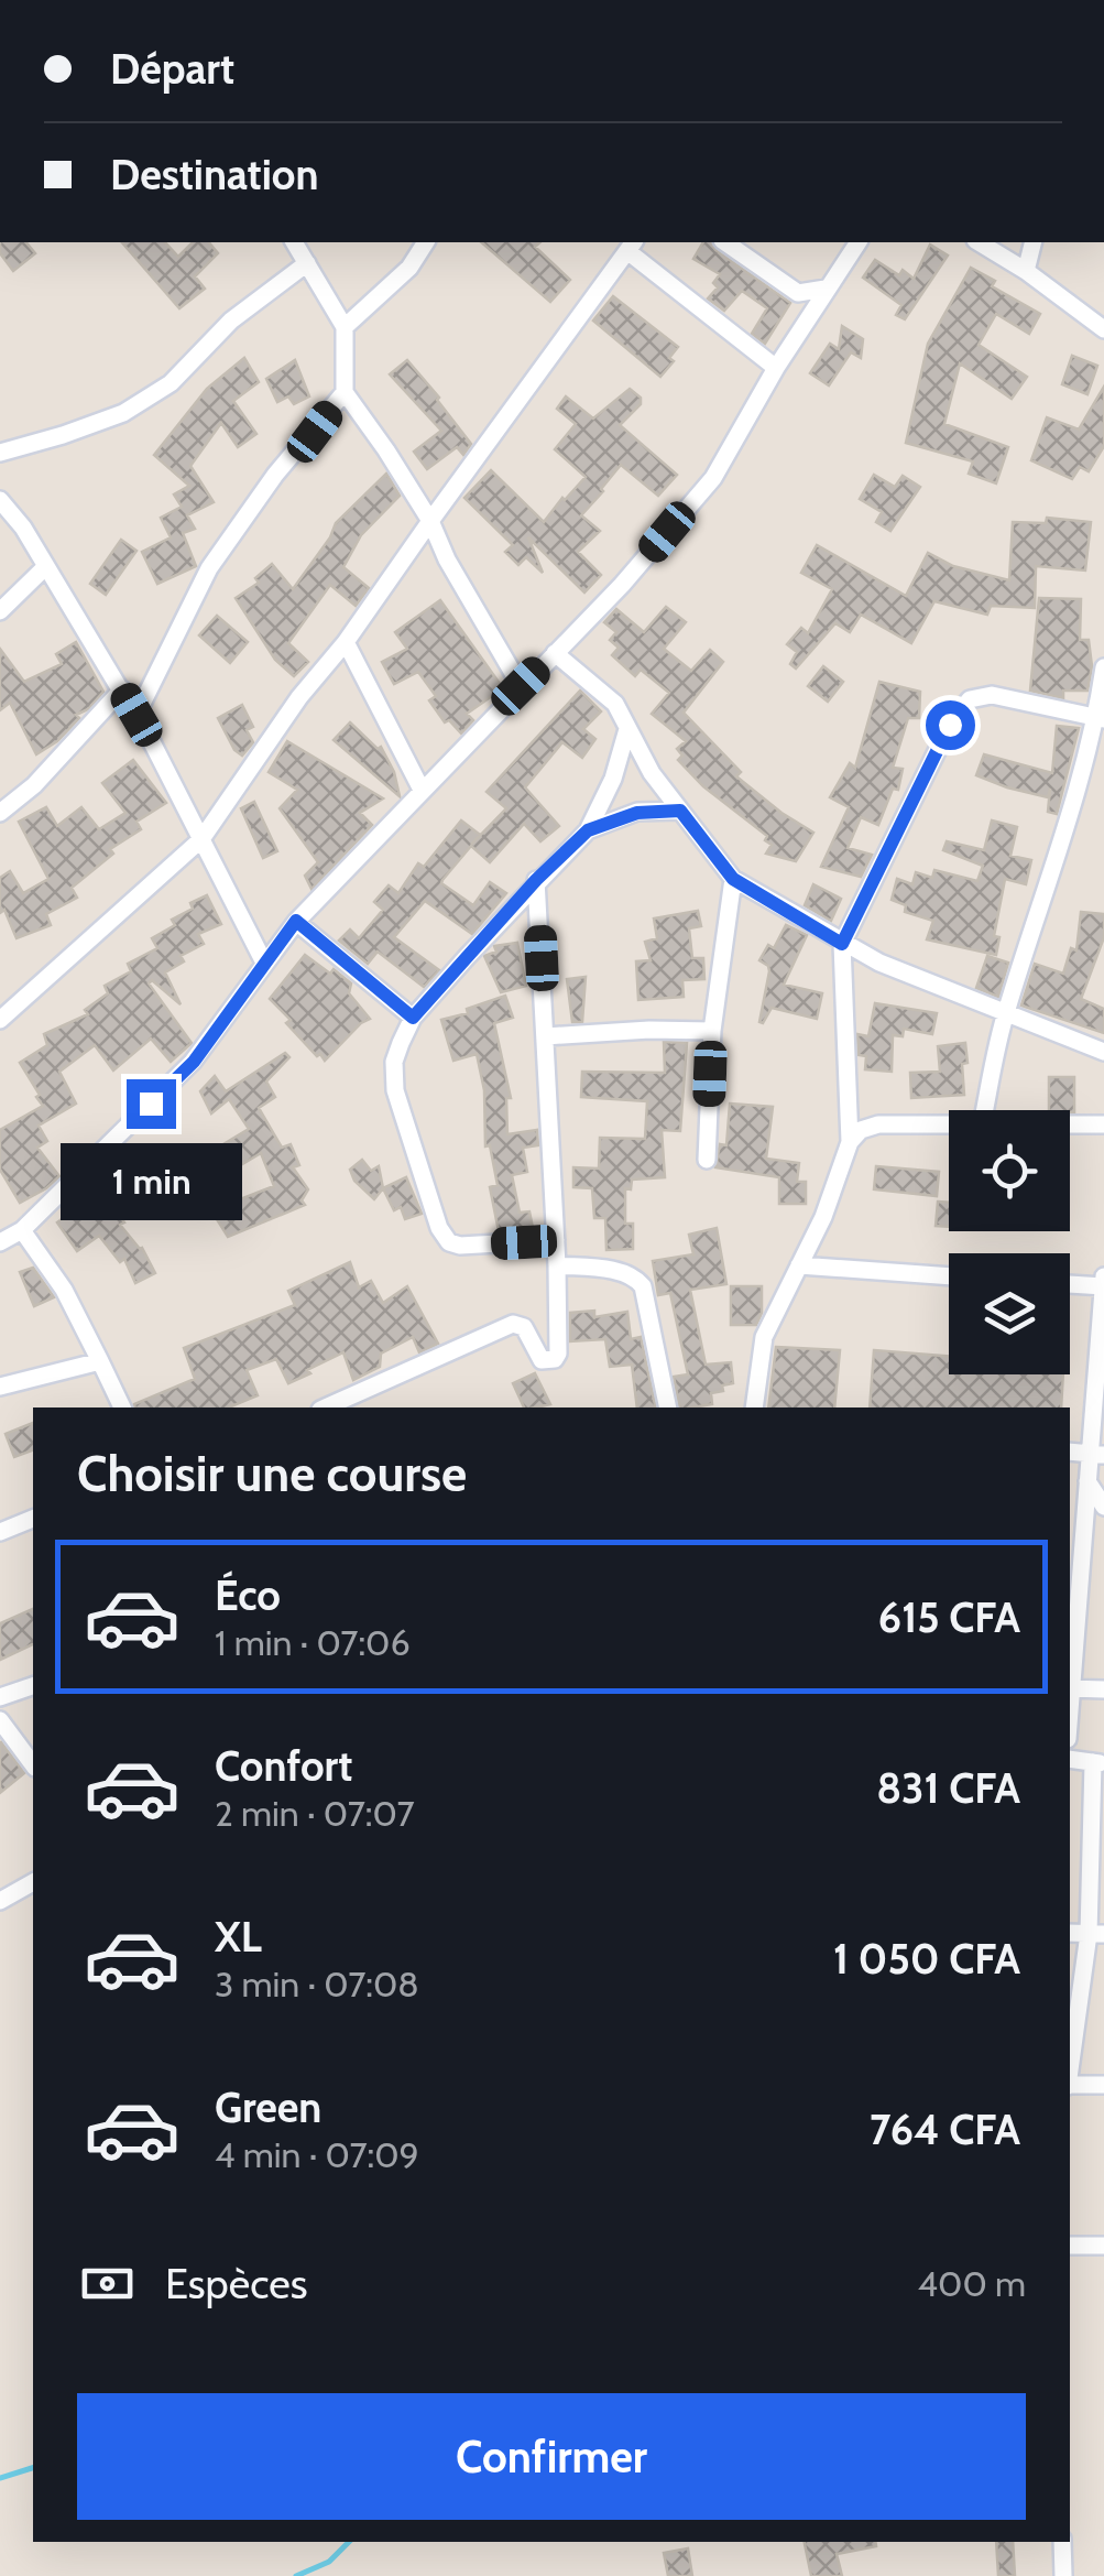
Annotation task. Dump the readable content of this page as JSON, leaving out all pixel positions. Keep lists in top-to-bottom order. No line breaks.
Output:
{"page":{"banner":["Départ","Destination"],"bubble":"1 min","heading":"Choisir une course","list":[{"name":"Éco","note":"1 min · 07:06","value":"615 CFA"},{"name":"Confort","note":"2 min · 07:07","value":"831 CFA"},{"name":"XL","note":"3 min · 07:08","value":"1 050 CFA"},{"name":"Green","note":"4 min · 07:09","value":"764 CFA"}],"pay":["Espèces","400 m"],"buttons":"Confirmer"}}
